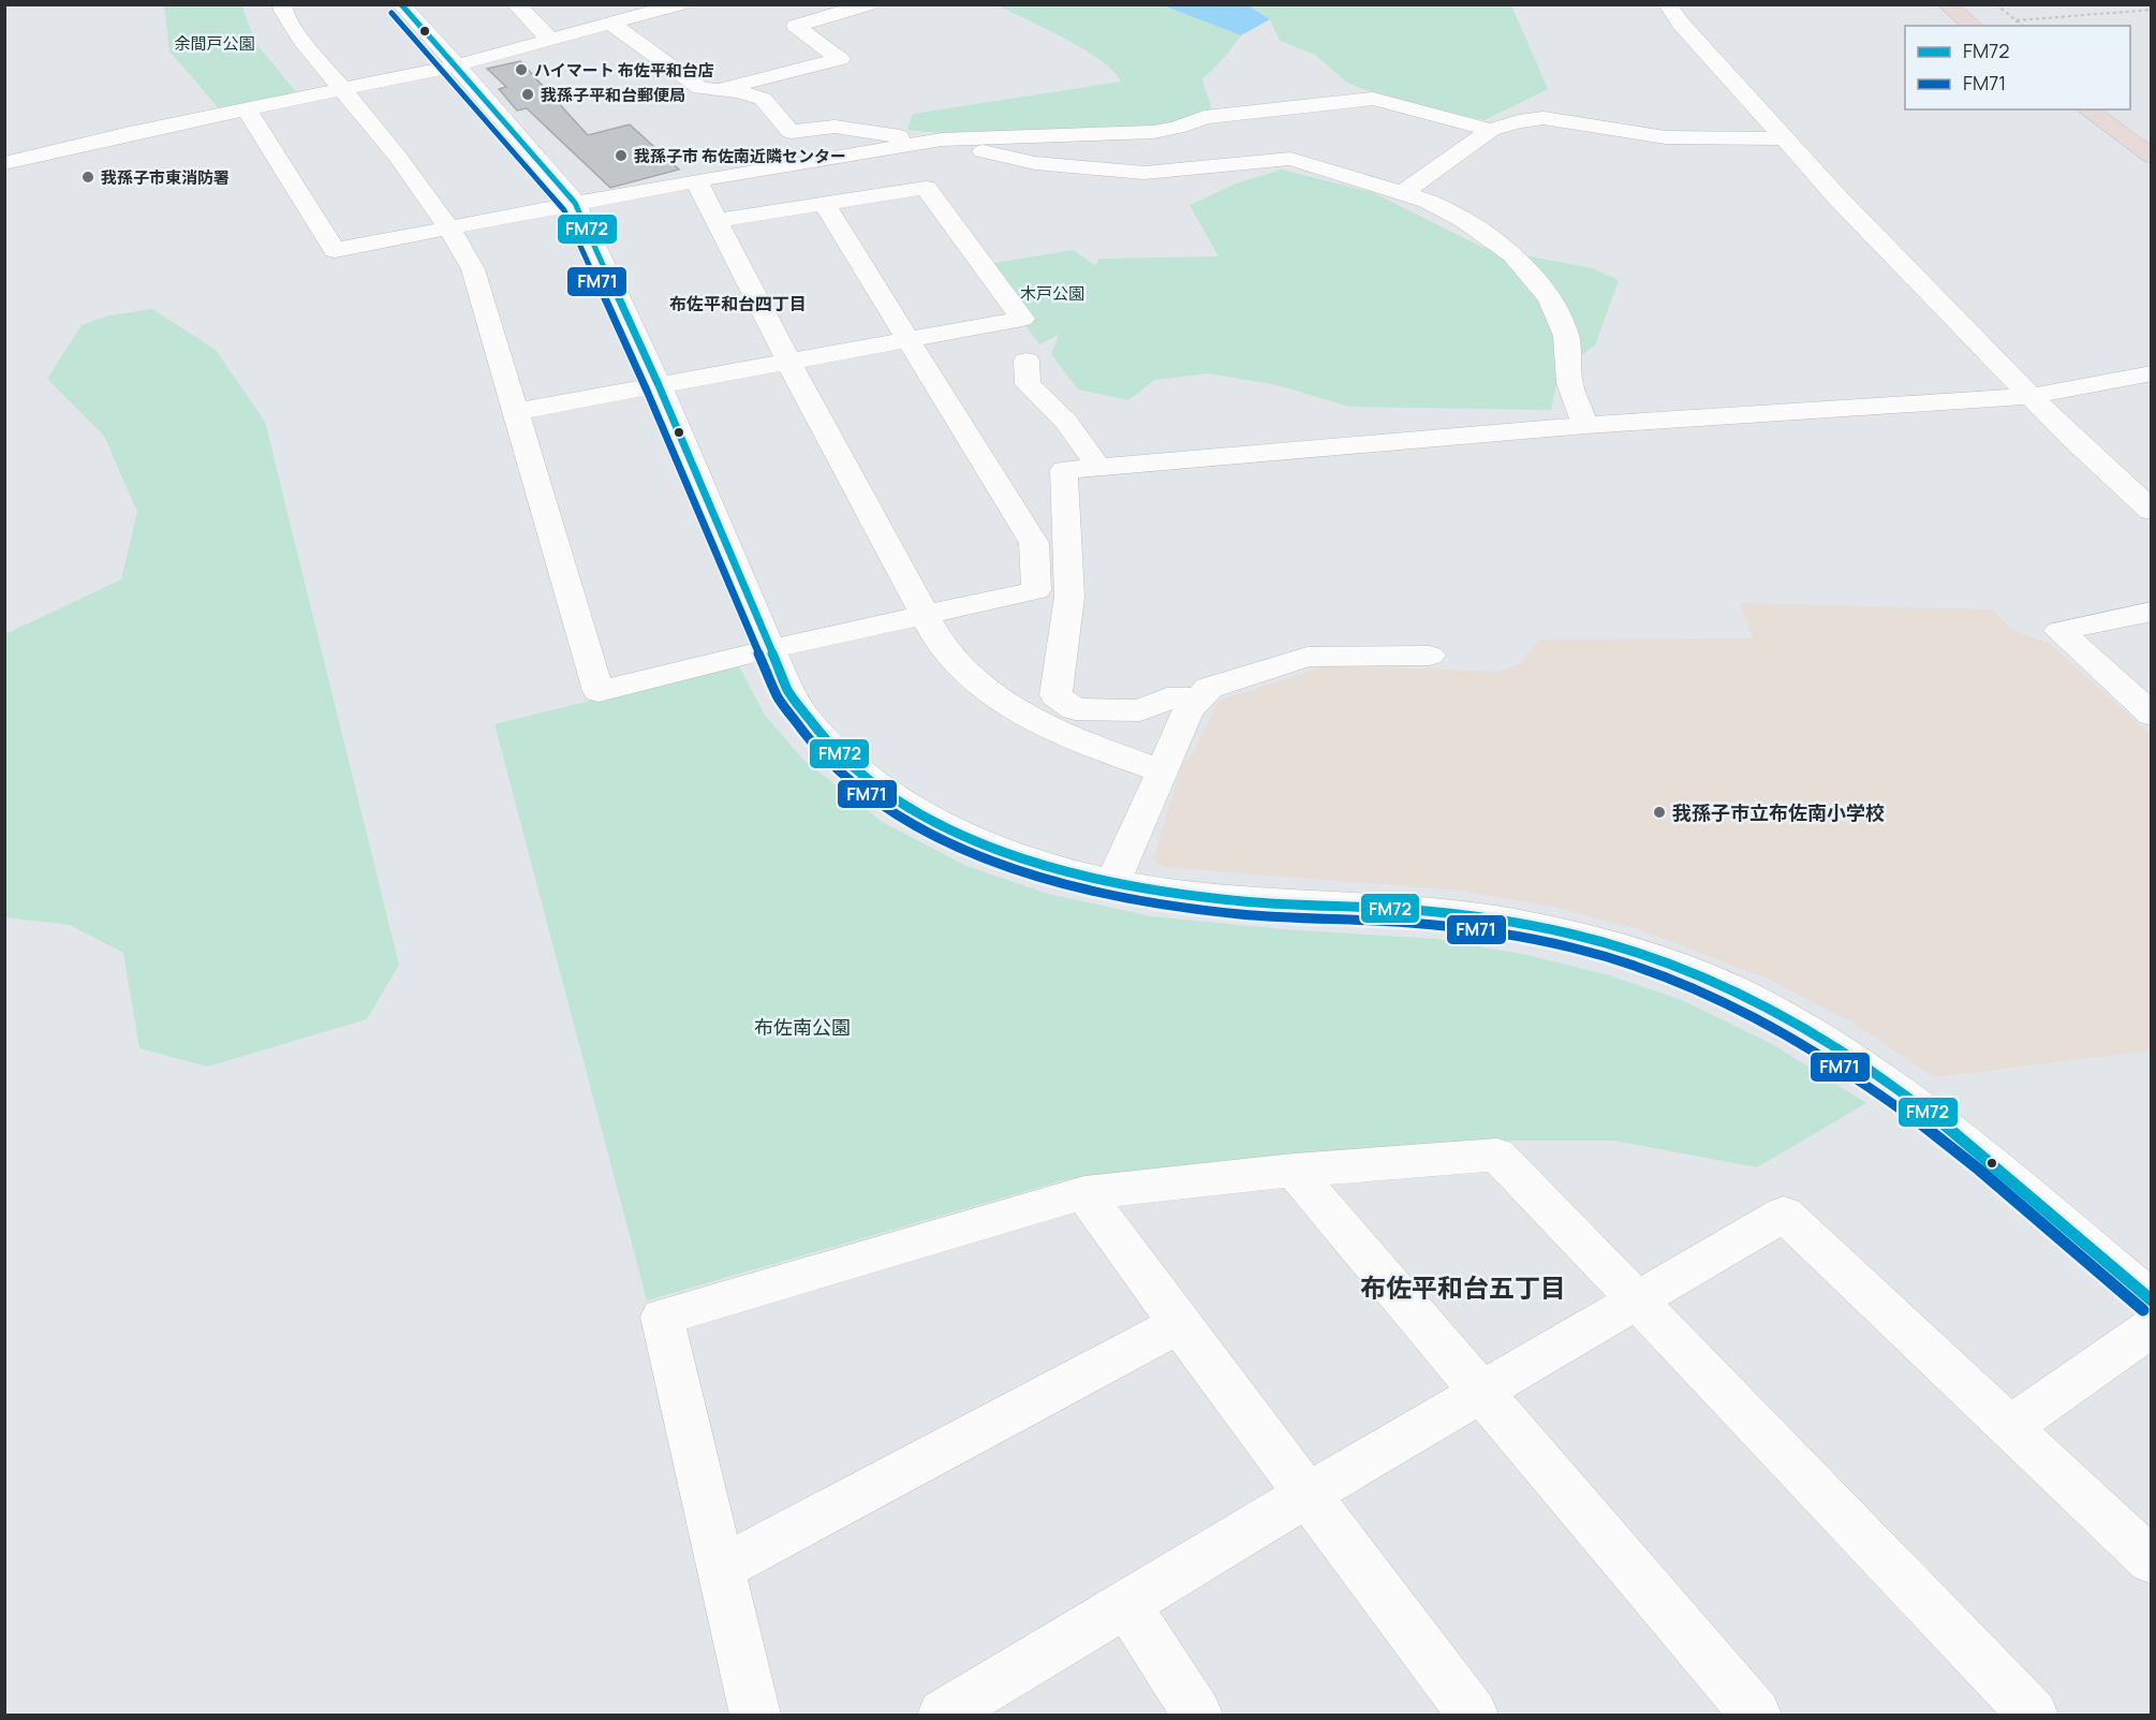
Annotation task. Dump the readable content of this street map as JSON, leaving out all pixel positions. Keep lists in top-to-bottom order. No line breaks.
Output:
{"districts":["布佐平和台四丁目","布佐平和台五丁目"],"parks":["余間戸公園","木戸公園","布佐南公園"],"places":["ハイマート 布佐平和台店","我孫子平和台郵便局","我孫子市 布佐南近隣センター","我孫子市東消防署","我孫子市立布佐南小学校"],"lines":["transit line FM72","transit line FM71"],"legend":["FM72","FM71"]}
